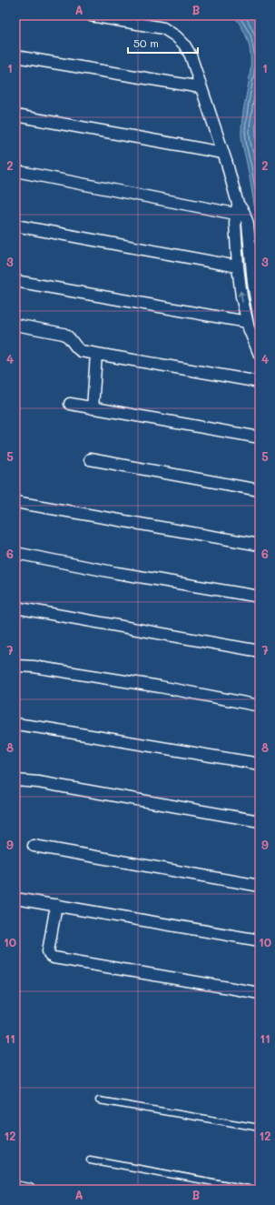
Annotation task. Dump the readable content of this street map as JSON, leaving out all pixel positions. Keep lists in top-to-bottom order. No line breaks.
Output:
{"scale_bar":"50 m","grid":{"columns":["A","B"],"rows":["1","2","3","4","5","6","7","8","9","10","11","12"]}}
